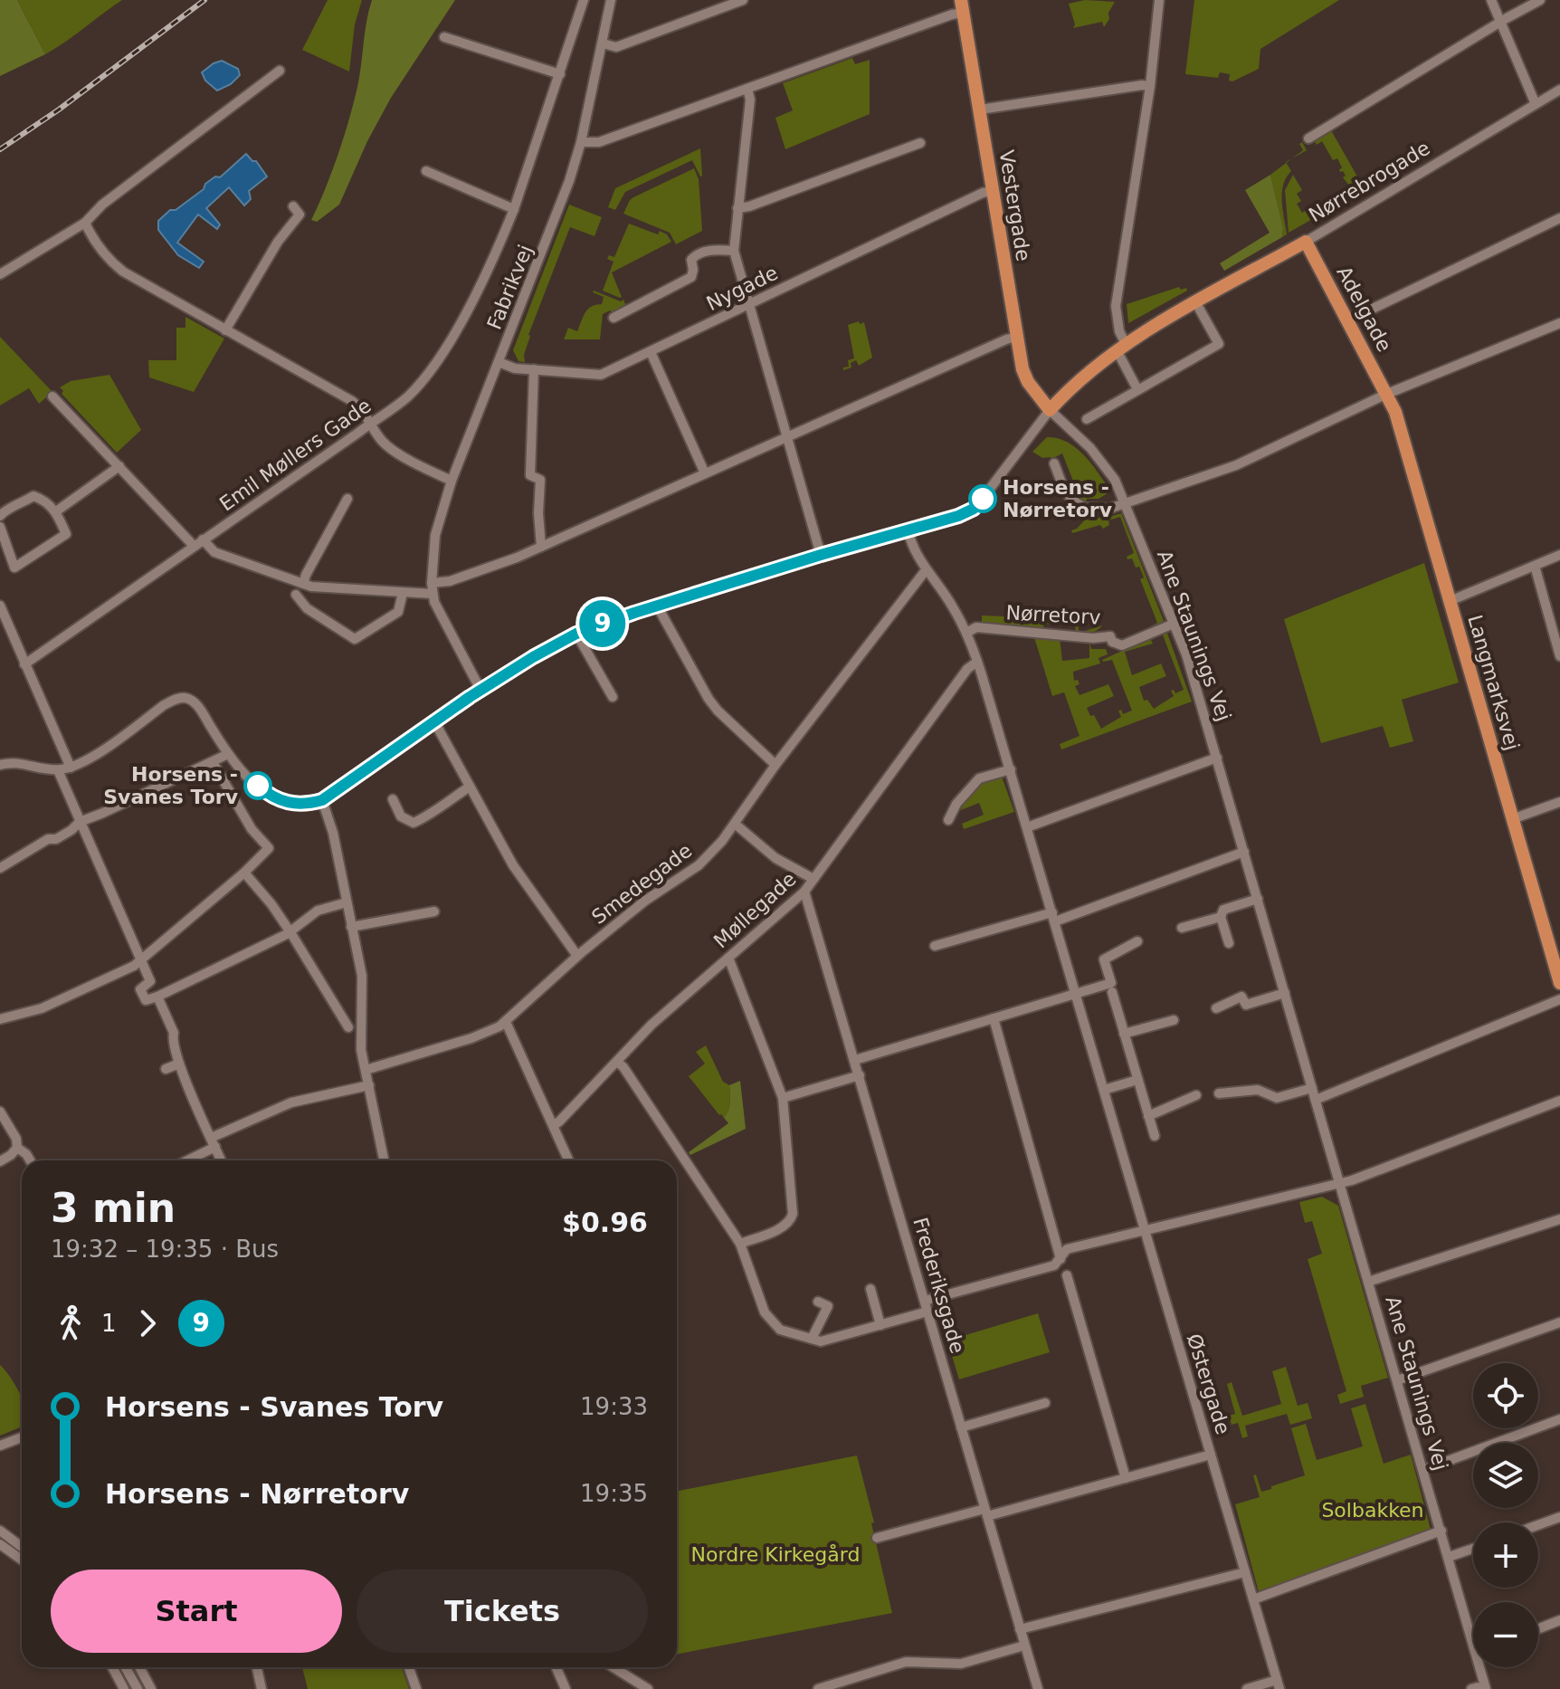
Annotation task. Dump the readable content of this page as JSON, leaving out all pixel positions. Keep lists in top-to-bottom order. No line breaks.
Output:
{"streets":{"main road":["Nørrebrogade","Vestergade","Adelgade","Langmarksvej"],"street":["Fabrikvej","Nygade","Emil Møllers Gade","Nørretorv","Ane Staunings Vej","Smedegade","Møllegade","Frederiksgade","Østergade"]},"crossings":[["Nørrebrogade","Vestergade"],["Nørrebrogade","Adelgade"],["Nørrebrogade","Ane Staunings Vej"],["Vestergade","Nygade"],["Vestergade","Ane Staunings Vej"],["Fabrikvej","Nygade"],["Adelgade","Langmarksvej"],["Nørretorv","Ane Staunings Vej"],["Møllegade","Frederiksgade"],["Møllegade","Østergade"]],"parks":["Solbakken","Nordre Kirkegård"],"places":["Horsens - Nørretorv","Horsens - Svanes Torv"],"lines":["bus line 9"],"page":{"on_map":"9","heading":["3 min","19:32 – 19:35 · Bus","$0.96"],"legs":["1","9"],"map_buttons":["+","−"],"list":[{"name":"Horsens - Svanes Torv","value":"19:33"},{"name":"Horsens - Nørretorv","value":"19:35"}],"buttons":["Start","Tickets"]}}
